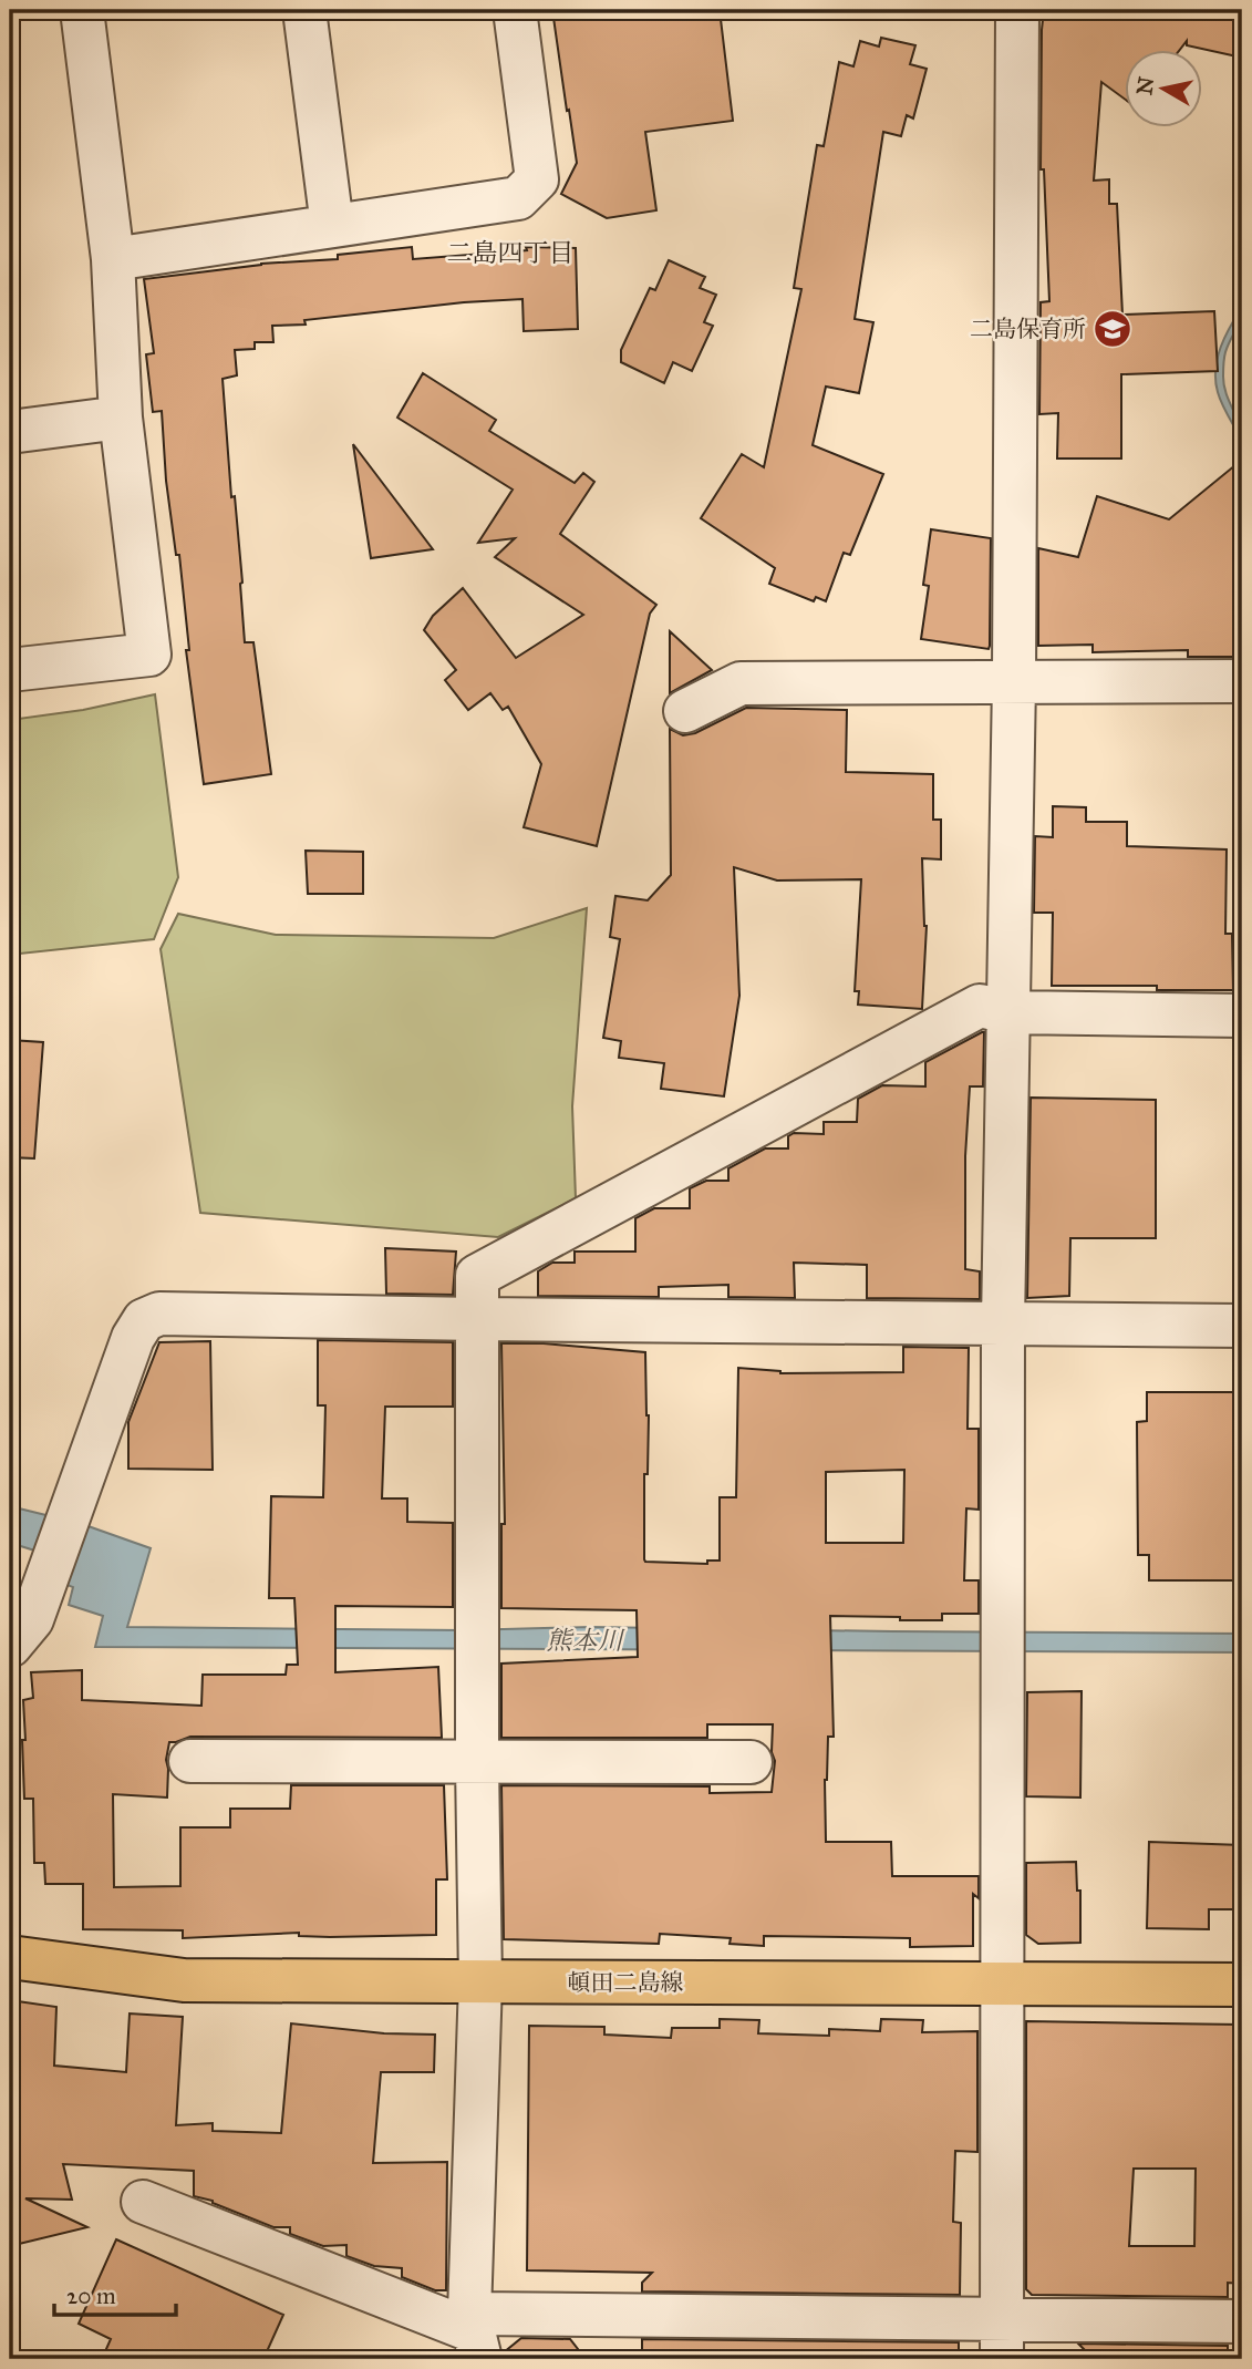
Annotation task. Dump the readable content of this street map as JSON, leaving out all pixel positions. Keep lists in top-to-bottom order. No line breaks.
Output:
{"streets":{"main road":["頓田二島線"]},"districts":["二島四丁目"],"water":["熊本川"],"places":{"school or university":["二島保育所"]},"scale_bar":"20 m","north":"left"}
